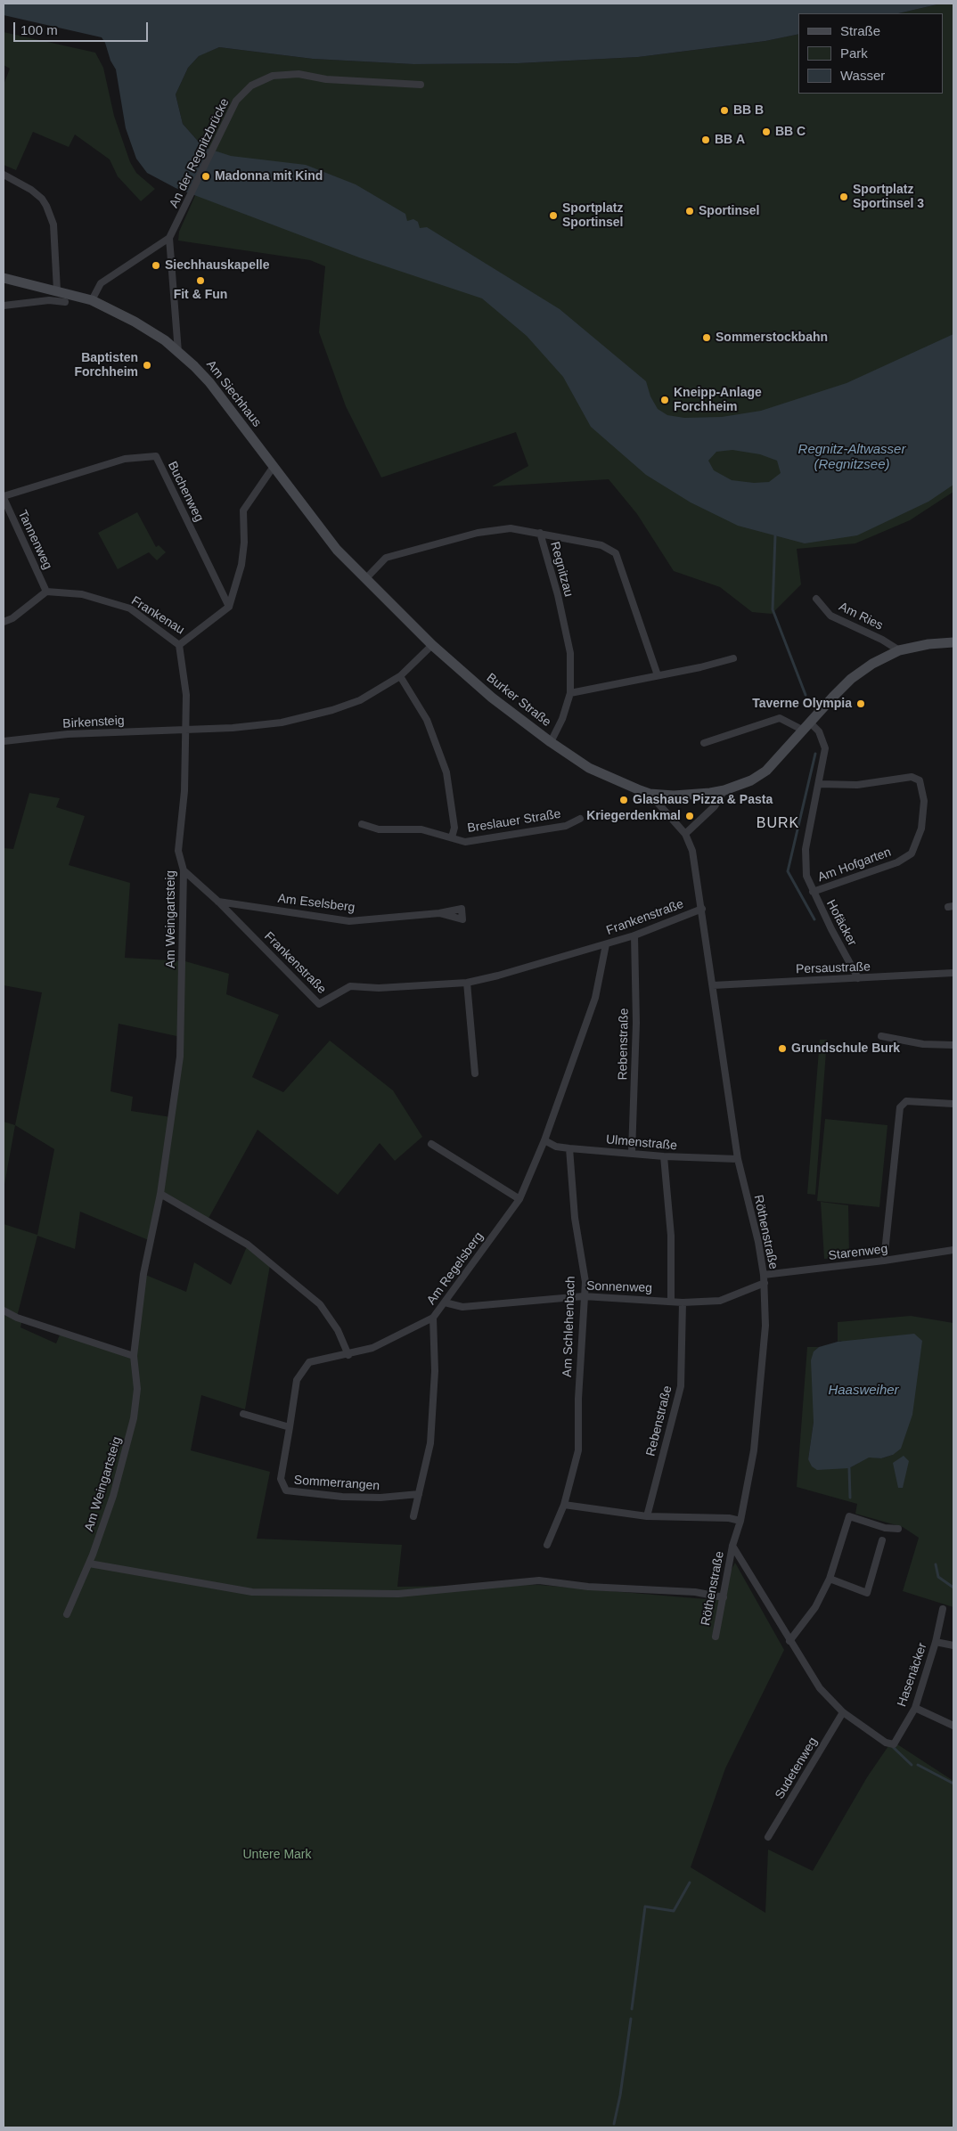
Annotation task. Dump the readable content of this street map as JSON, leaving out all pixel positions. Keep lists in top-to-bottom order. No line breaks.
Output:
{"streets":{"main road":["Am Siechhaus","Burker Straße"],"street":["An der Regnitzbrücke","Buchenweg","Tannenweg","Regnitzau","Frankenau","Am Ries","Birkensteig","Breslauer Straße","Am Hofgarten","Am Eselsberg","Frankenstraße","Am Weingartsteig","Hofäcker","Persaustraße","Rebenstraße","Ulmenstraße","Röthenstraße","Starenweg","Am Regelsberg","Sonnenweg","Am Schlehenbach","Sommerrangen","Hasenäcker","Sudetenweg"]},"crossings":[["Am Siechhaus","Burker Straße"],["Buchenweg","Tannenweg"],["Buchenweg","Frankenau"],["Tannenweg","Frankenau"],["Regnitzau","Burker Straße"],["Frankenau","Am Weingartsteig"],["Am Ries","Burker Straße"],["Burker Straße","Birkensteig"],["Burker Straße","Hofäcker"],["Burker Straße","Röthenstraße"],["Birkensteig","Breslauer Straße"],["Birkensteig","Am Weingartsteig"],["Am Hofgarten","Hofäcker"],["Am Eselsberg","Frankenstraße"],["Frankenstraße","Am Weingartsteig"],["Frankenstraße","Rebenstraße"],["Frankenstraße","Röthenstraße"],["Frankenstraße","Am Regelsberg"],["Hofäcker","Persaustraße"],["Persaustraße","Röthenstraße"],["Rebenstraße","Ulmenstraße"],["Rebenstraße","Sonnenweg"],["Ulmenstraße","Röthenstraße"],["Ulmenstraße","Am Regelsberg"],["Ulmenstraße","Am Schlehenbach"],["Röthenstraße","Starenweg"],["Röthenstraße","Sonnenweg"],["Am Regelsberg","Sonnenweg"],["Am Regelsberg","Sommerrangen"],["Sonnenweg","Am Schlehenbach"],["Hasenäcker","Sudetenweg"]],"districts":["BURK"],"water":["Regnitz-Altwasser (Regnitzsee)","Haasweiher"],"parks":["Untere Mark"],"places":["BB B","BB C","BB A","Madonna mit Kind","Sportplatz Sportinsel 3","Sportinsel","Sportplatz Sportinsel","Siechhauskapelle","Fit & Fun","Sommerstockbahn","Baptisten Forchheim","Kneipp-Anlage Forchheim","Taverne Olympia","Glashaus Pizza & Pasta","Kriegerdenkmal","Grundschule Burk"],"legend":["Straße","Park","Wasser"],"scale_bar":"100 m"}
